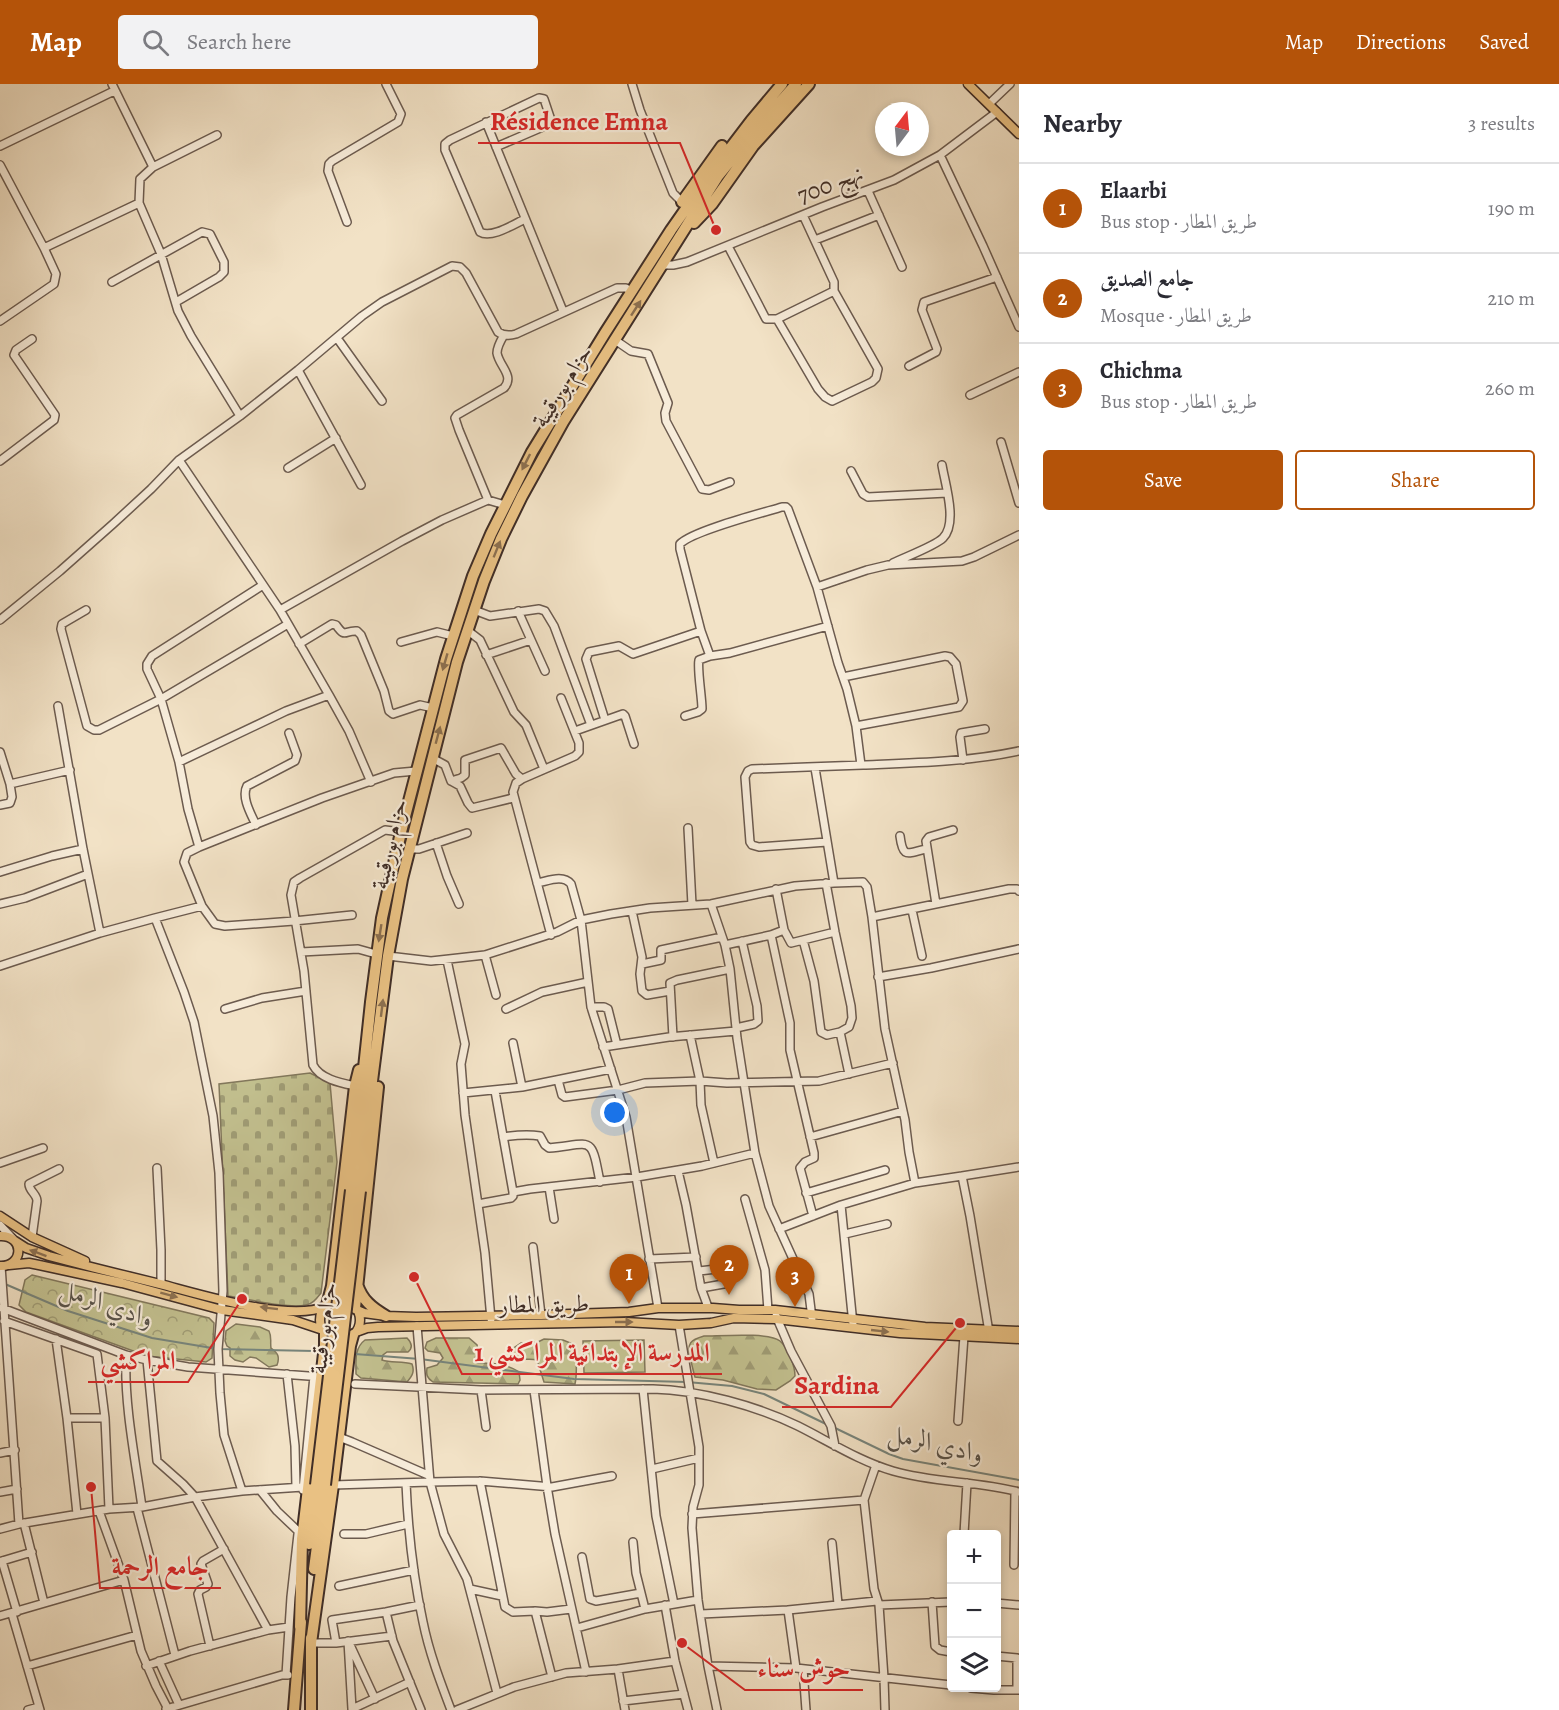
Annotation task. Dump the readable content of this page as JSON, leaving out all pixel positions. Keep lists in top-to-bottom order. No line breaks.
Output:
{"streets":{"highway":["حزام بورقيبة"],"main road":["طريق المطار"],"street":["نهج 700"]},"crossings":[["نهج 700","حزام بورقيبة"]],"water":["وادي الرمل"],"places":["Résidence Emna","المدرسة الإبتدائية المراكشي 1","المراكشي","Sardina","جامع الرحمة","حوش سناء"],"north":"top","page":{"header":"Map","search":"Search here","nav":["Map","Directions","Saved"],"heading":["Nearby","3 results"],"list":[{"mark":"1","name":"Elaarbi","note":"Bus stop · طريق المطار","value":"190 m"},{"mark":"2","name":"جامع الصديق","note":"Mosque · طريق المطار","value":"210 m"},{"mark":"3","name":"Chichma","note":"Bus stop · طريق المطار","value":"260 m"}],"buttons":["Save","Share"],"pins":["2","1","3"],"map_buttons":["+","−"]}}
